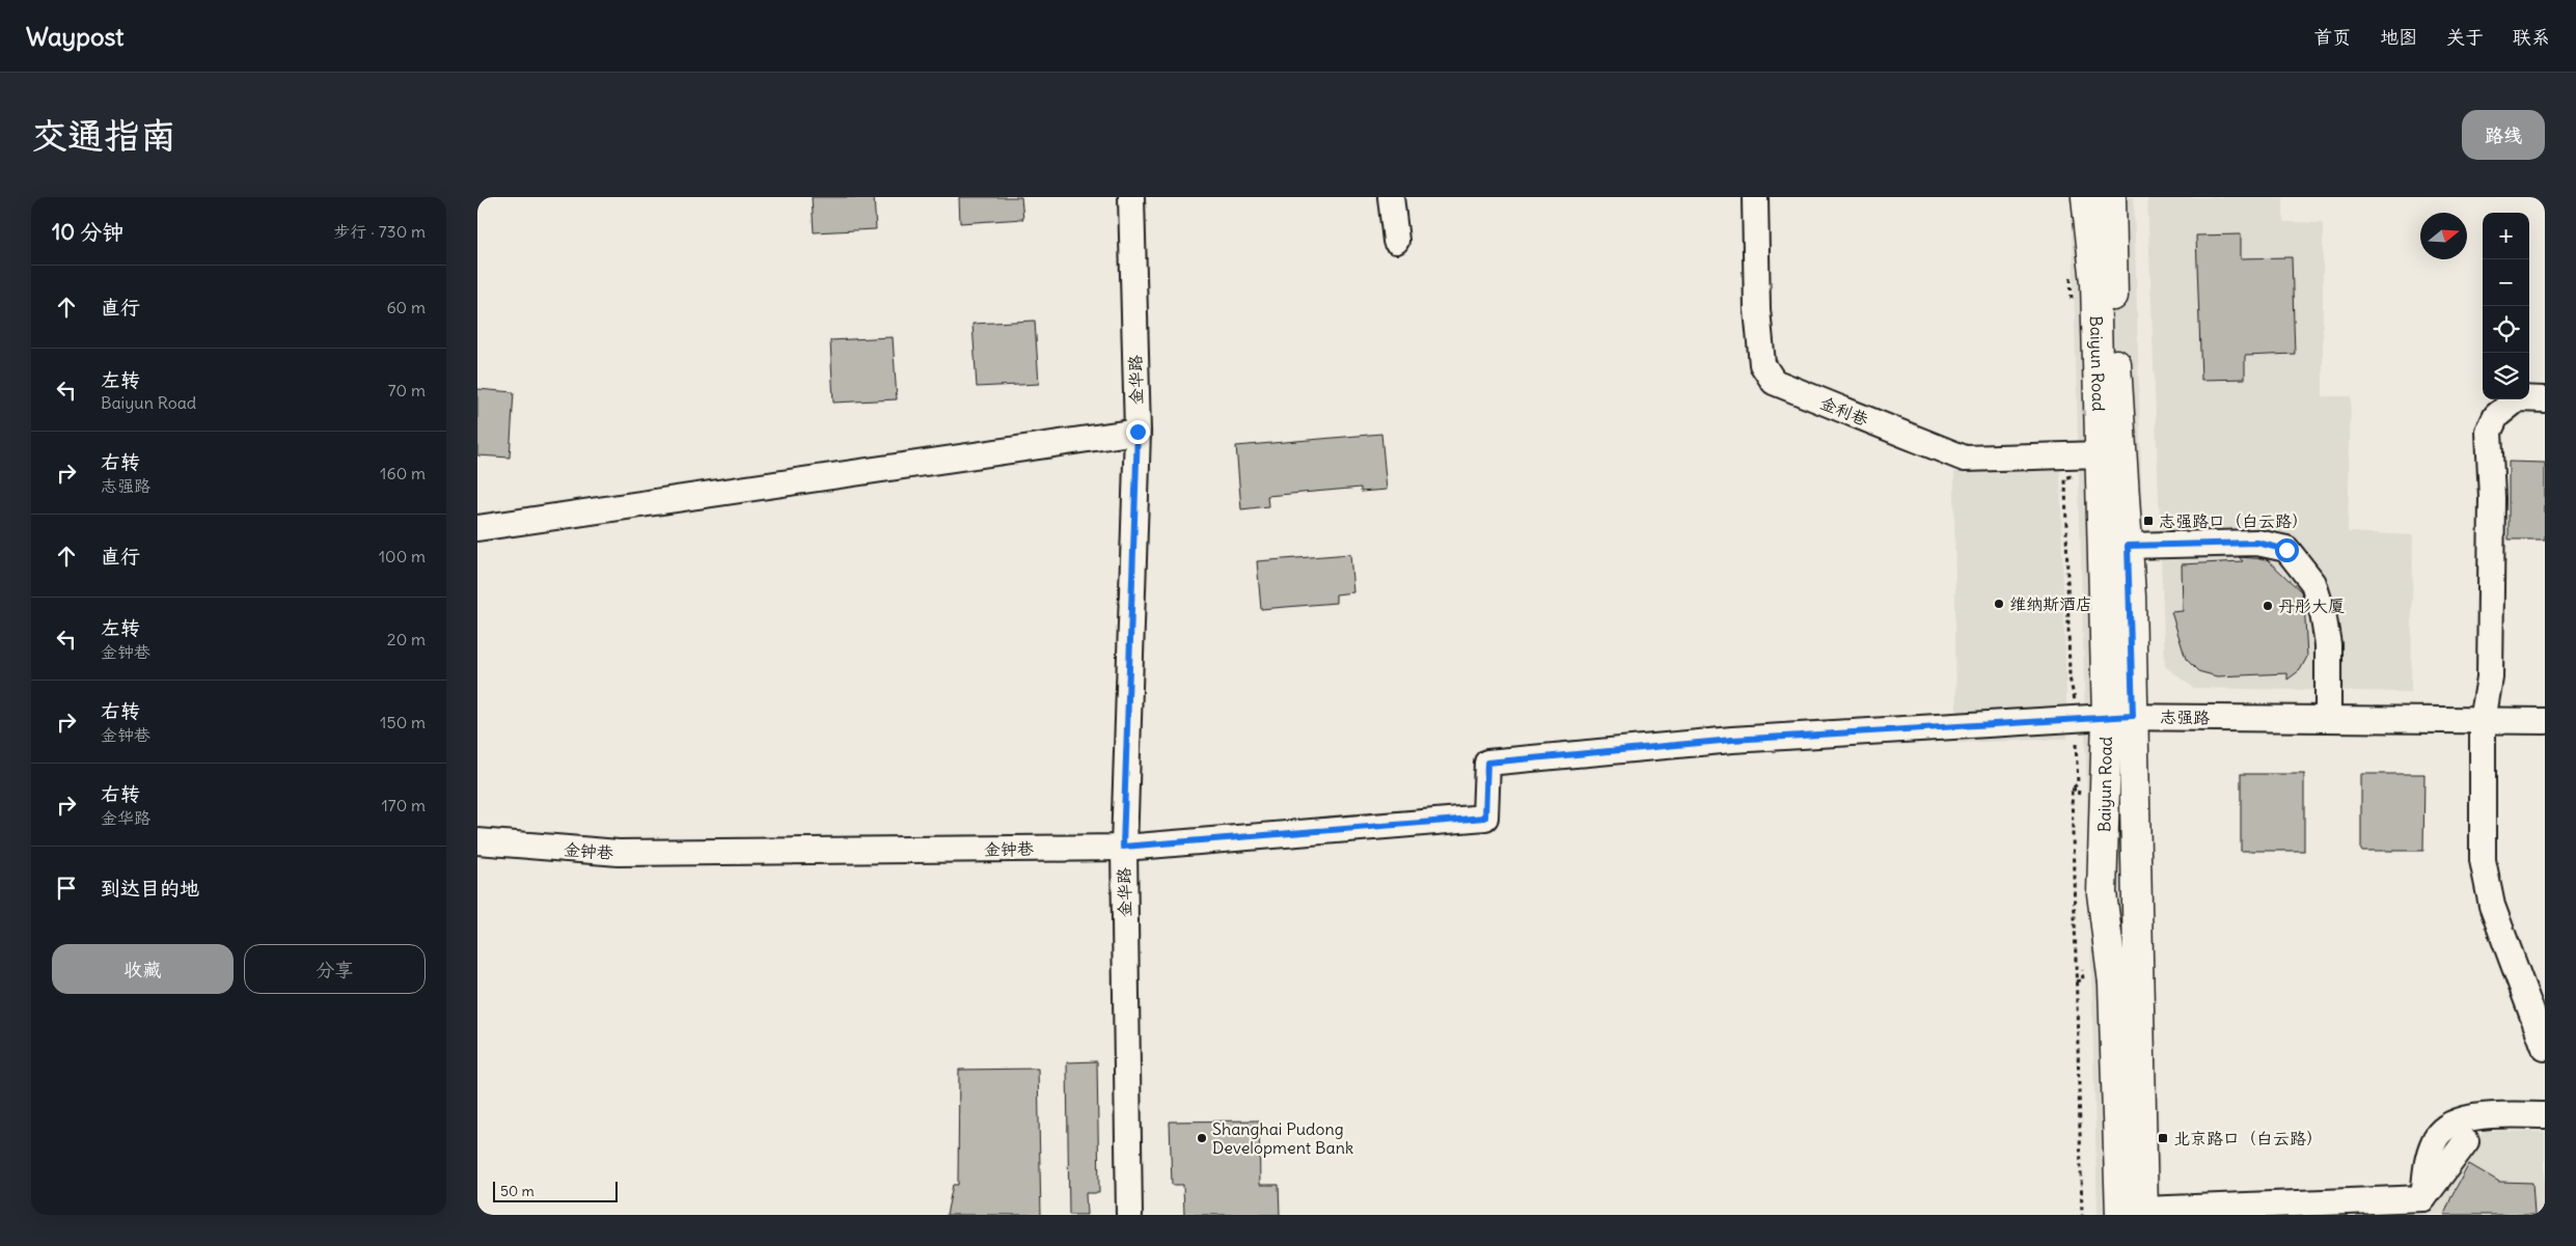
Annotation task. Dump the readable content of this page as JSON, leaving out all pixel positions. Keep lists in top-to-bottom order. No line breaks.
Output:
{"streets":{"main road":["Baiyun Road"],"street":["金华路","金利巷","志强路","金钟巷"]},"crossings":[["Baiyun Road","金利巷"],["Baiyun Road","志强路"],["金华路","金钟巷"],["志强路","金钟巷"]],"places":{"transit":["志强路口（白云路）","北京路口（白云路）"],"other":["维纳斯酒店","丹彤大厦","Shanghai Pudong Development Bank"]},"scale_bar":"50 m","north":"right","page":{"header":"Waypost","nav":["首页","地图","关于","联系"],"buttons":["路线",["收藏","分享"]],"title":"交通指南","heading":["10 分钟","步行 · 730 m"],"map_buttons":["+","−"],"list":[["直行","60 m"],["左转","Baiyun Road","70 m"],["右转","志强路","160 m"],["直行","100 m"],["左转","金钟巷","20 m"],["右转","金钟巷","150 m"],["右转","金华路","170 m"],"到达目的地"],"scale":"50 m"}}
